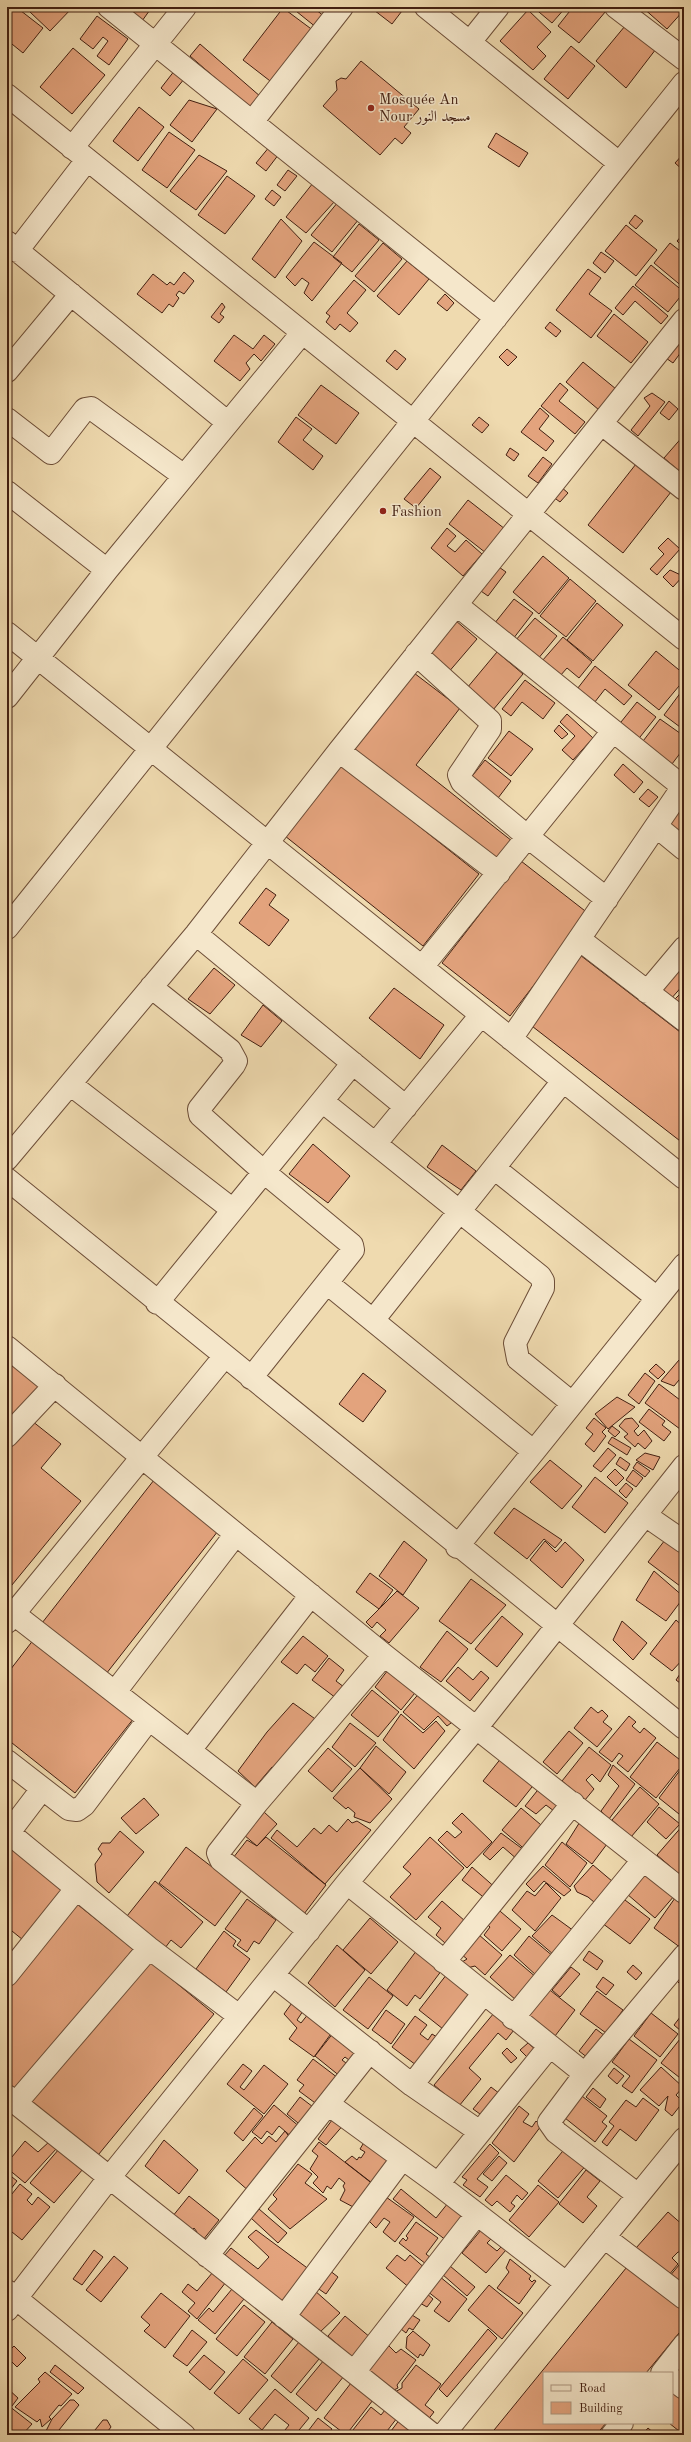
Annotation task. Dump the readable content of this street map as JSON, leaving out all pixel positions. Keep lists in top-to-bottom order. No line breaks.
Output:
{"places":["Mosquée An Nour مسجد النور","Fashion"],"legend":["Road","Building"]}
